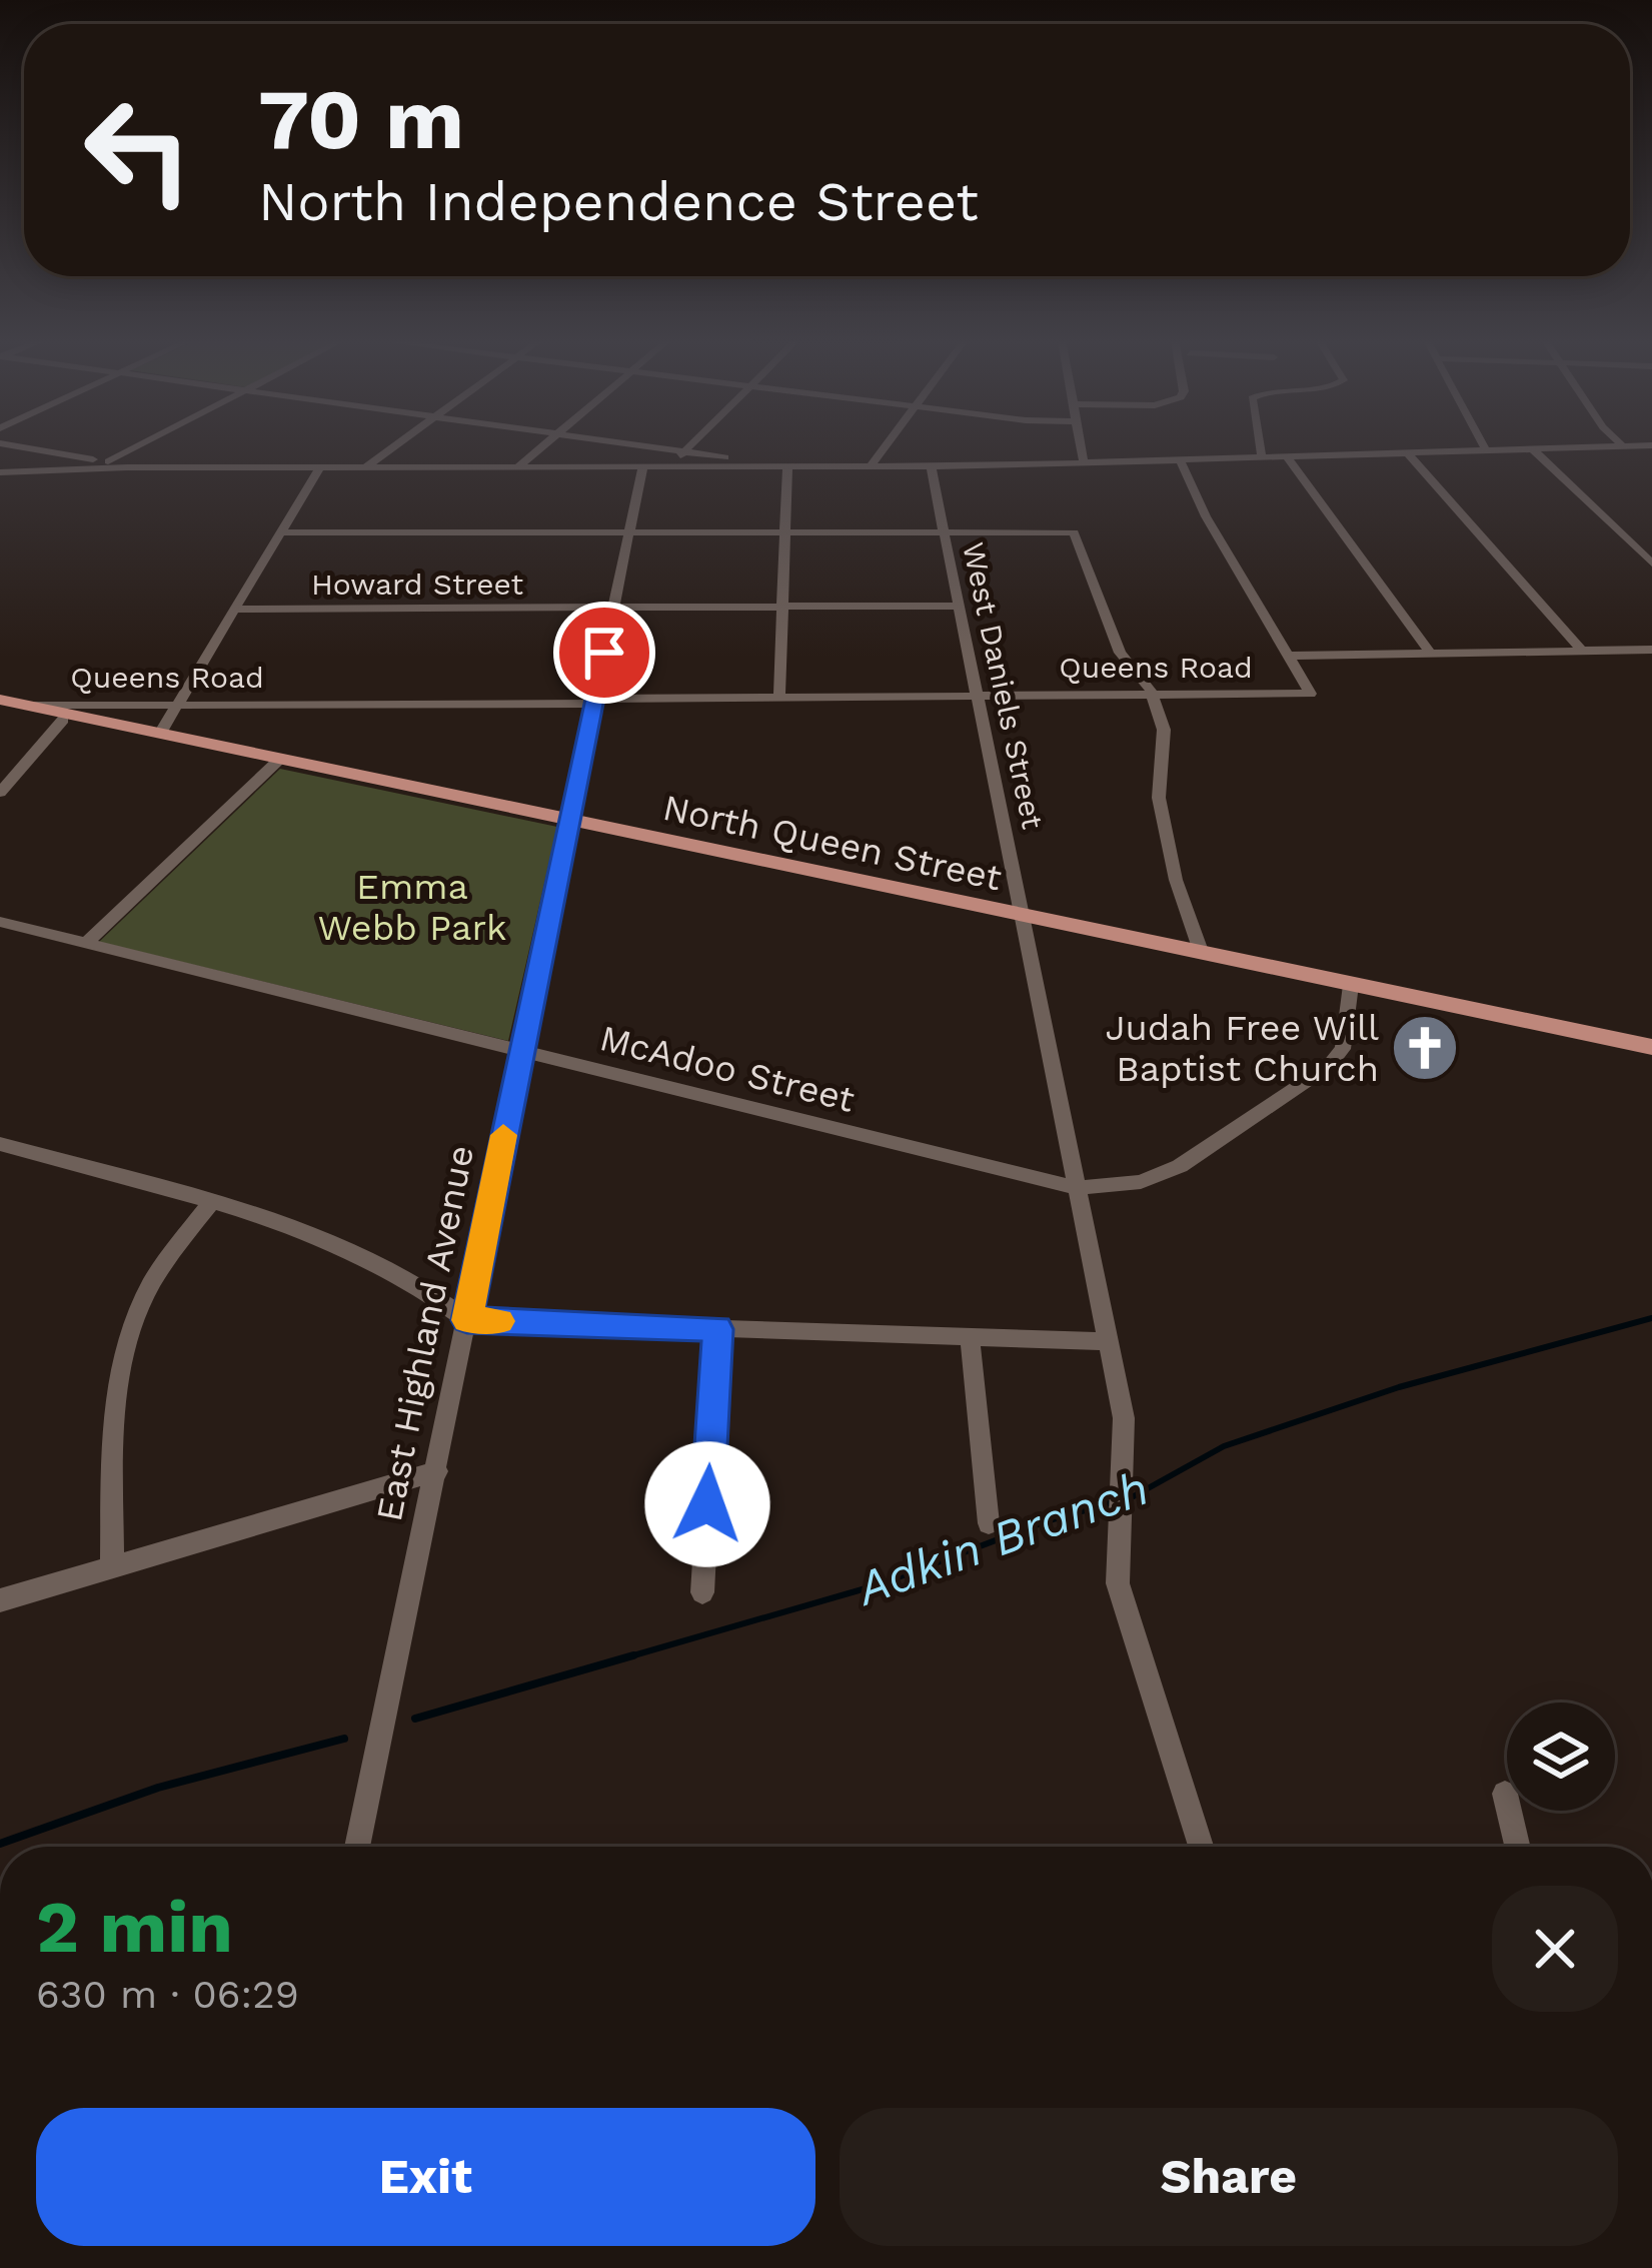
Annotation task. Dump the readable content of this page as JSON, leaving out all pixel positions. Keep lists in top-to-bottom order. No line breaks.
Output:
{"streets":{"main road":["North Queen Street"],"street":["Howard Street","Queens Road","West Daniels Street","McAdoo Street","East Highland Avenue"]},"crossings":[["Howard Street","West Daniels Street"],["Howard Street","East Highland Avenue"],["Queens Road","West Daniels Street"],["Queens Road","North Queen Street"],["Queens Road","East Highland Avenue"],["West Daniels Street","North Queen Street"],["West Daniels Street","McAdoo Street"],["North Queen Street","McAdoo Street"],["North Queen Street","East Highland Avenue"],["McAdoo Street","East Highland Avenue"]],"water":["Adkin Branch"],"parks":["Emma Webb Park"],"places":{"church":["Judah Free Will Baptist Church"]},"page":{"turn":["70 m","North Independence Street"],"heading":["2 min","630 m · 06:29"],"buttons":["Exit","Share"]}}
